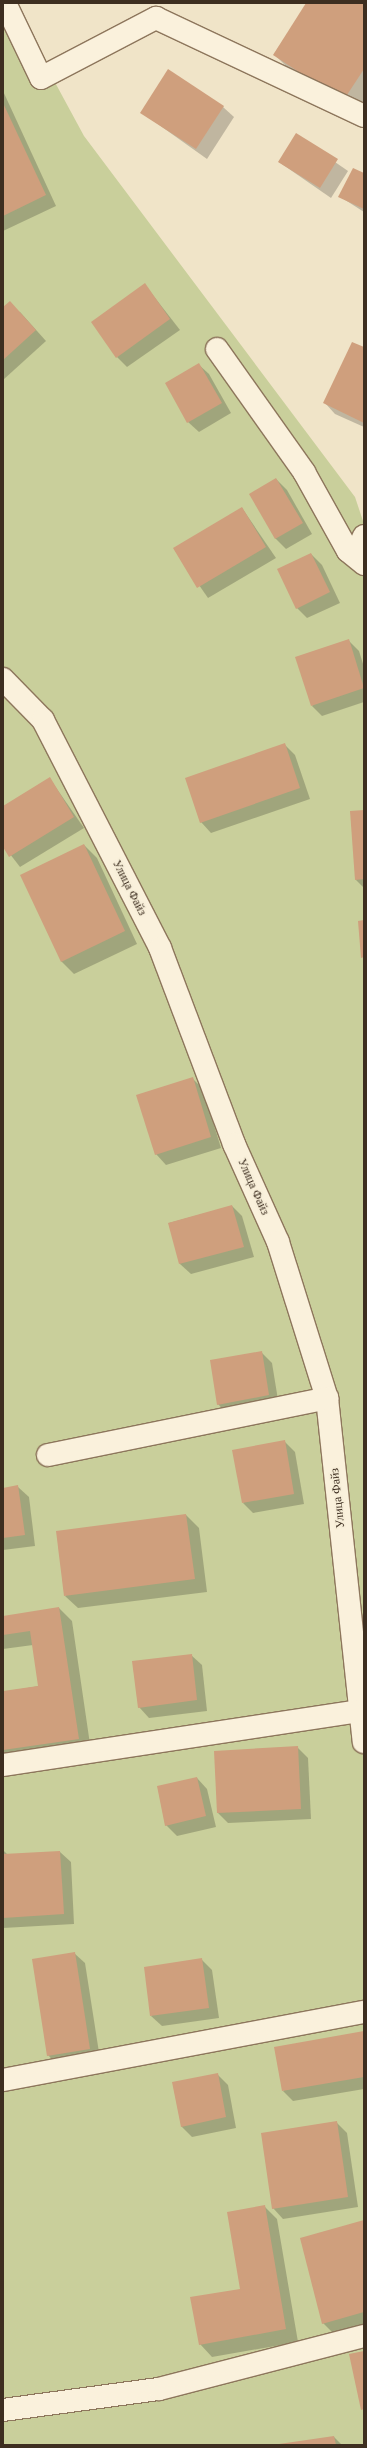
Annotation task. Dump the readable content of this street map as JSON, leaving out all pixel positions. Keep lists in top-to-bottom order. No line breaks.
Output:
{"streets":{"street":["Улица Файз"]}}
